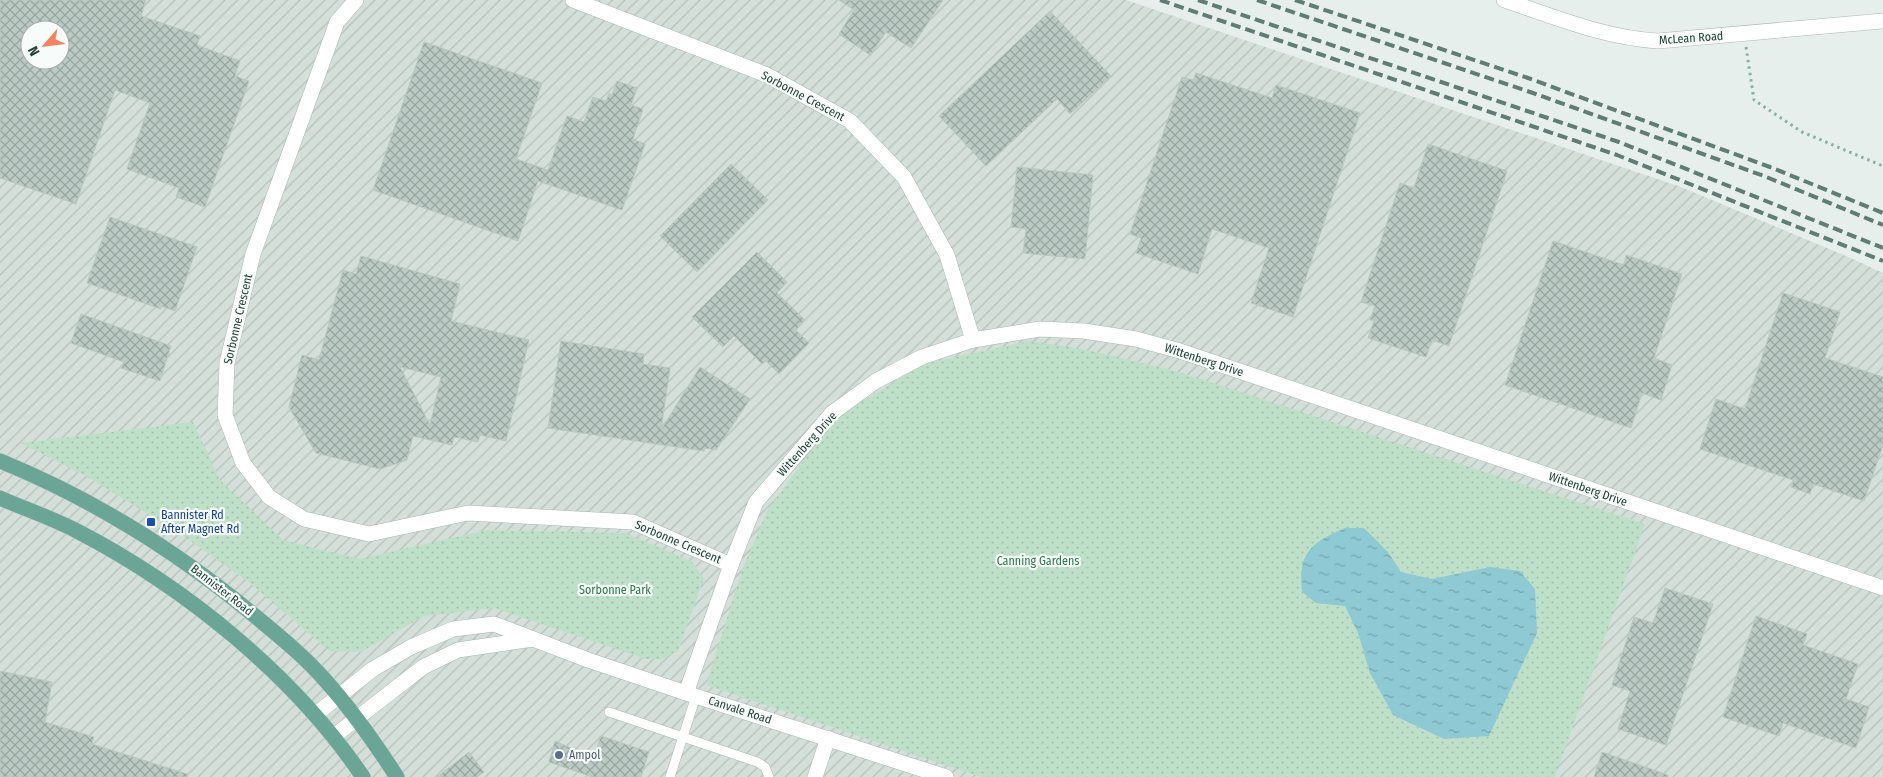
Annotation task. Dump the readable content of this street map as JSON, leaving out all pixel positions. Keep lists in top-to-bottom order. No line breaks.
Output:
{"streets":{"main road":["Bannister Road"],"street":["McLean Road","Sorbonne Crescent","Wittenberg Drive","Canvale Road"]},"crossings":[["Sorbonne Crescent","Wittenberg Drive"],["Wittenberg Drive","Canvale Road"],["Bannister Road","Canvale Road"]],"parks":["Canning Gardens","Sorbonne Park"],"places":{"transit":["Bannister Rd After Magnet Rd"],"other":["Ampol"]},"north":"bottom left"}
